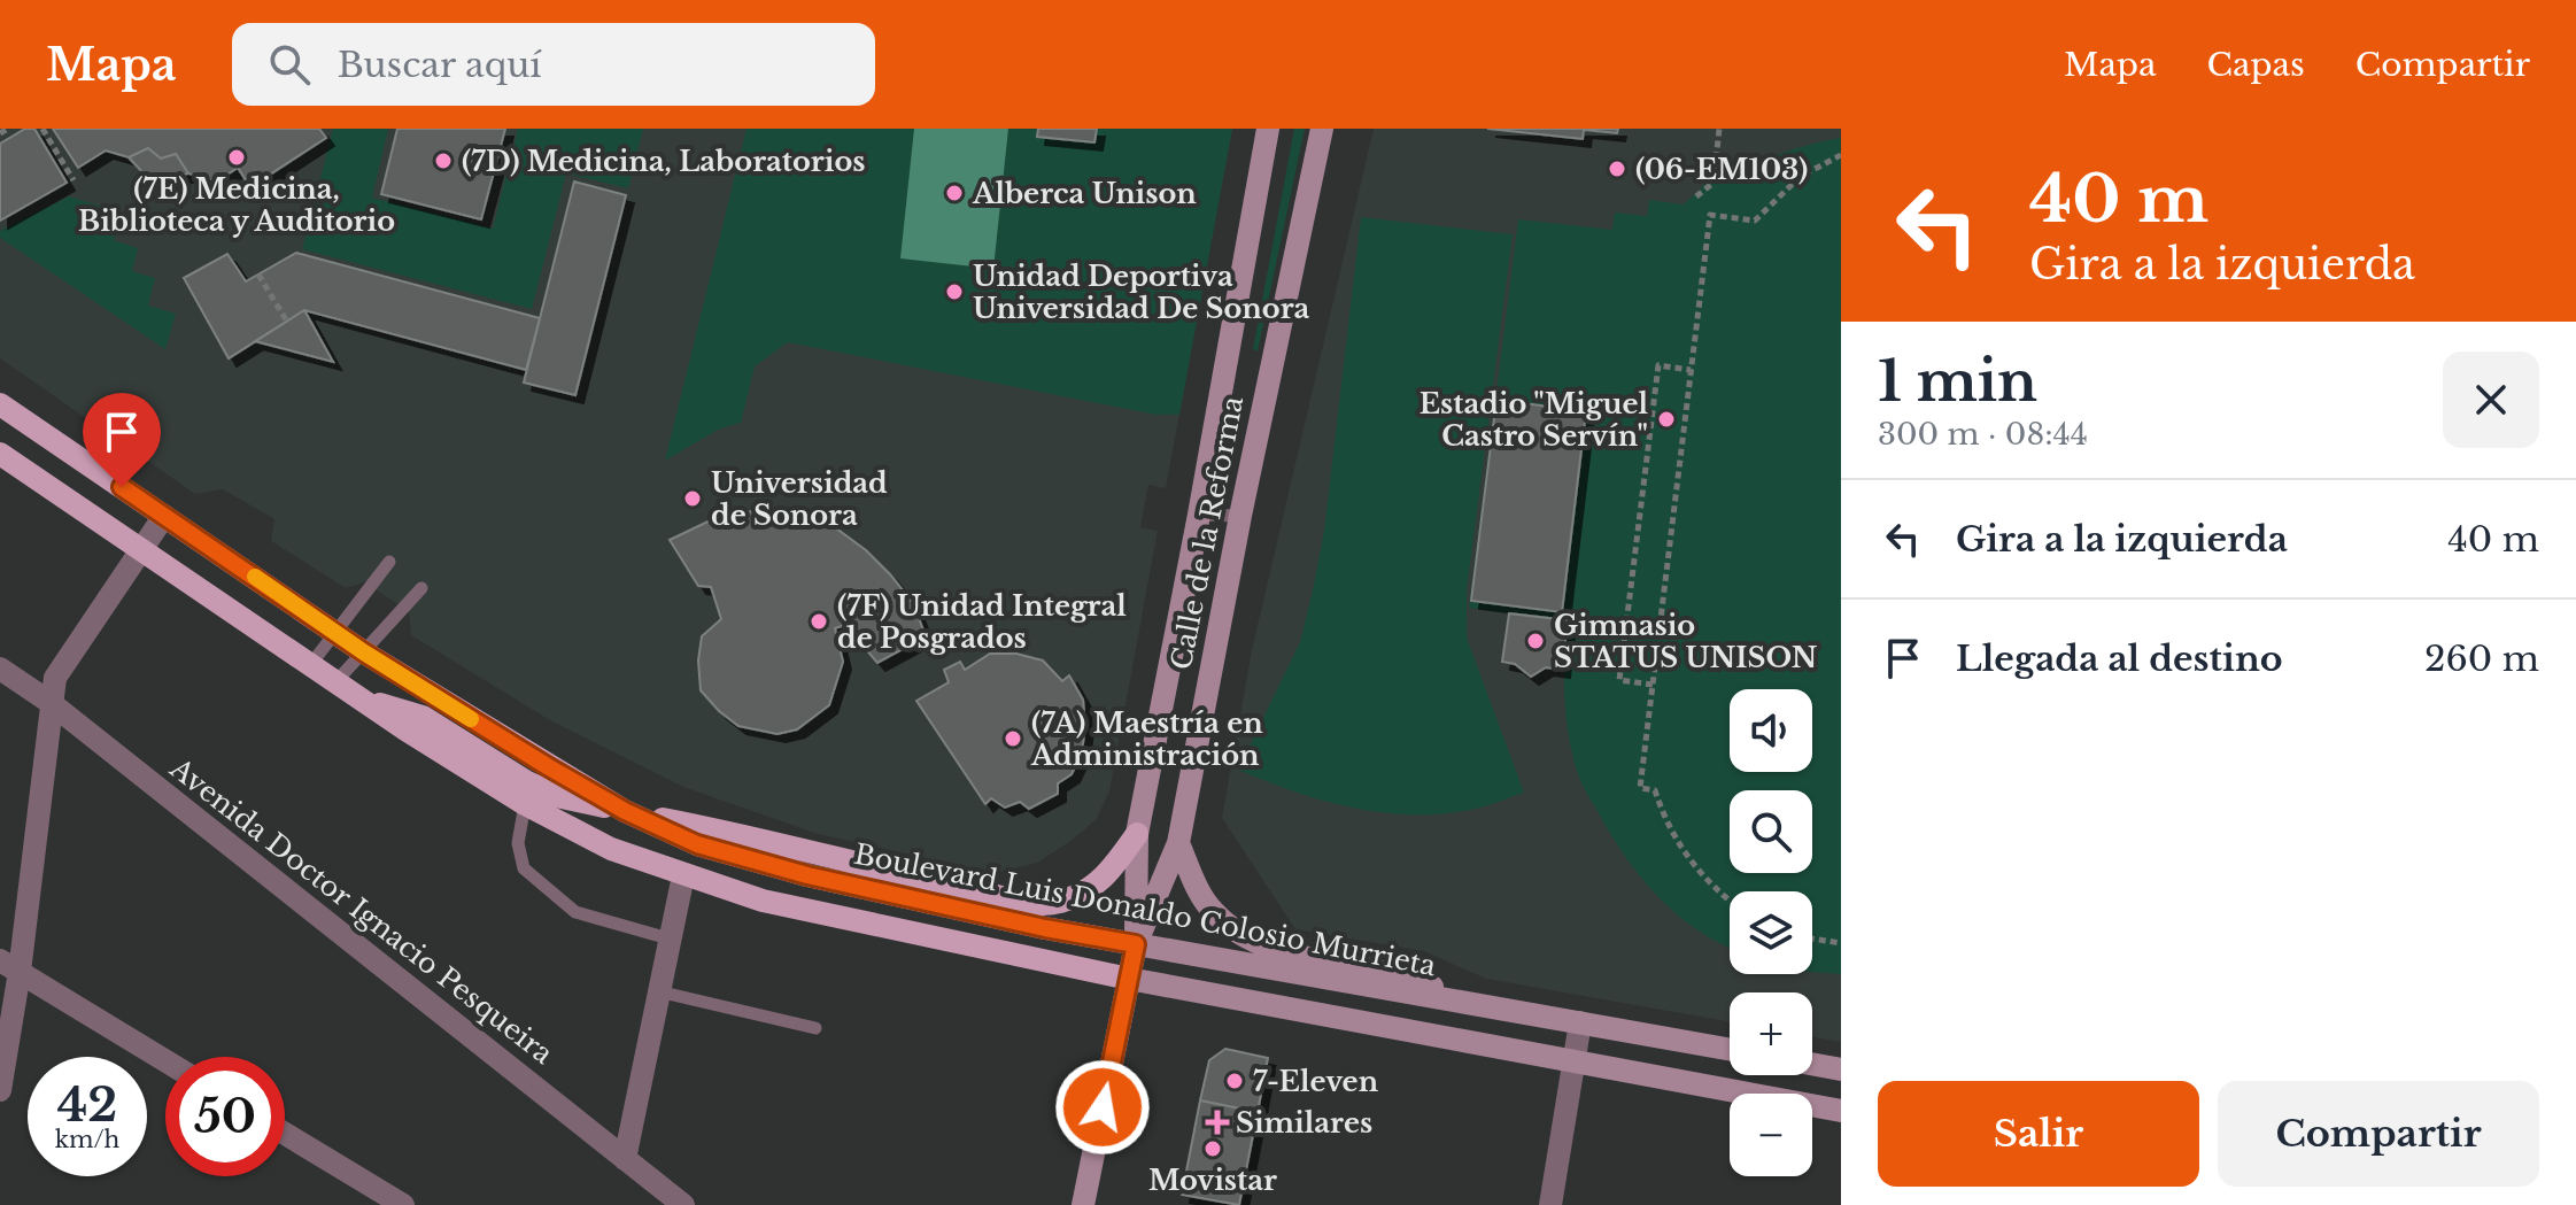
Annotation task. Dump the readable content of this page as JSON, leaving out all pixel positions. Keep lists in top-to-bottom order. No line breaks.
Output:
{"streets":{"main road":["Calle de la Reforma","Boulevard Luis Donaldo Colosio Murrieta"],"street":["Avenida Doctor Ignacio Pesqueira"]},"crossings":[["Calle de la Reforma","Boulevard Luis Donaldo Colosio Murrieta"]],"places":{"other":["(7E) Medicina, Biblioteca y Auditorio","(7D) Medicina, Laboratorios","(06-EM103)","Alberca Unison","Unidad Deportiva Universidad De Sonora","Estadio \"Miguel Castro Servín\"","Universidad de Sonora","(7F) Unidad Integral de Posgrados","Gimnasio STATUS UNISON","(7A) Maestría en Administración","7-Eleven","Movistar"],"health":["Similares"]},"page":{"header":"Mapa","search":"Buscar aquí","nav":["Mapa","Capas","Compartir"],"turn":["40 m","Gira a la izquierda"],"heading":["1 min","300 m · 08:44"],"list":[{"name":"Gira a la izquierda","value":"40 m"},{"name":"Llegada al destino","value":"260 m"}],"map_buttons":["+","−"],"speed":"42 km/h","limit":"50","buttons":["Salir","Compartir"]}}
